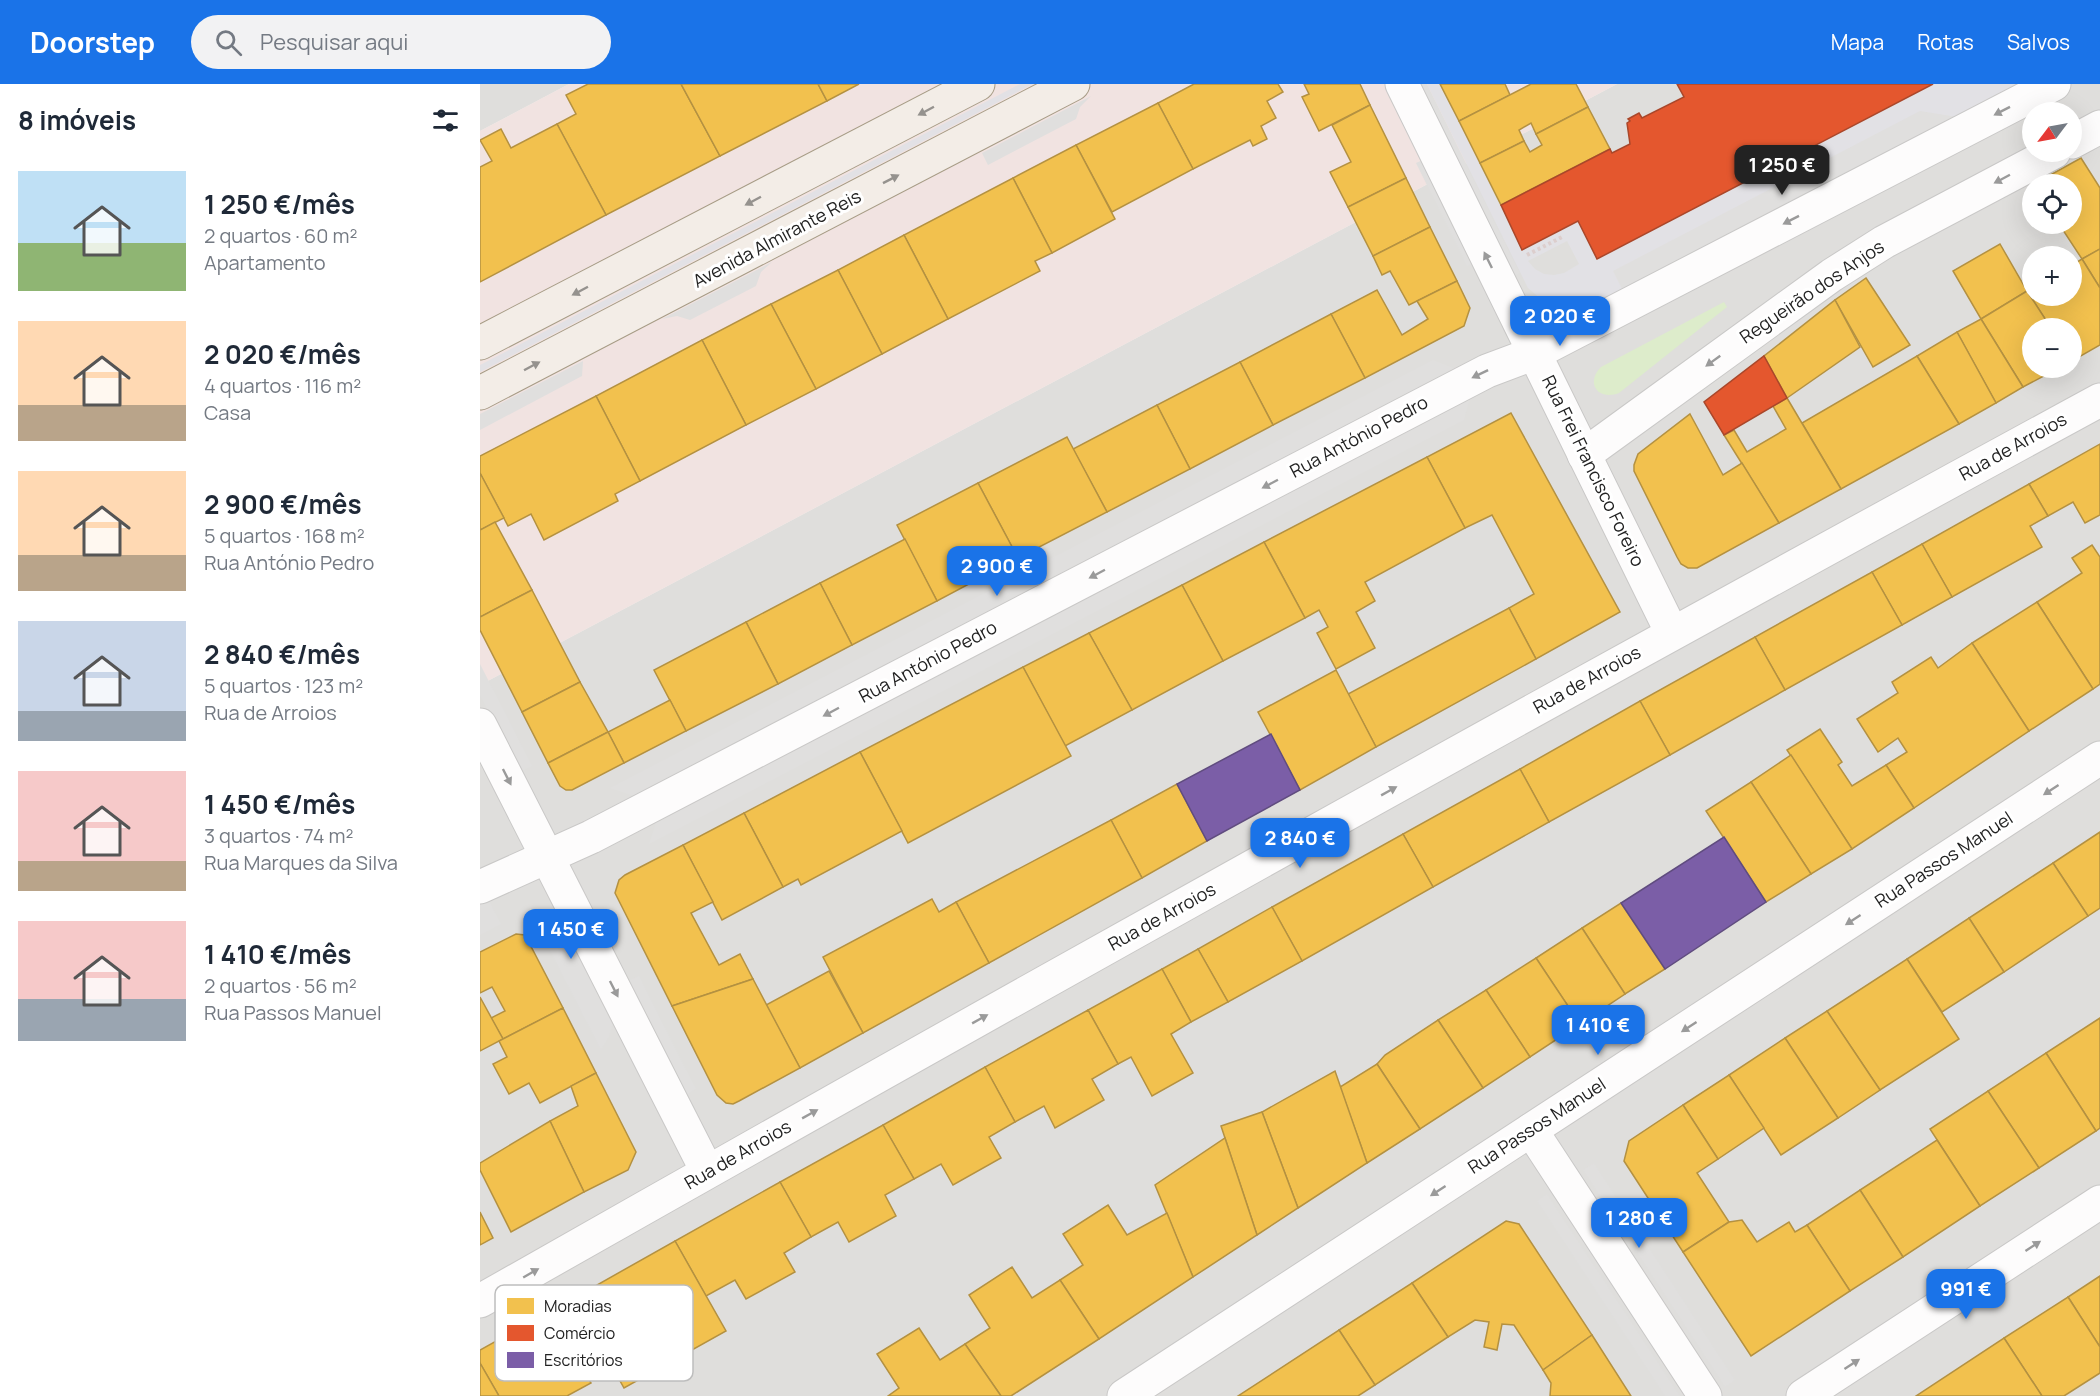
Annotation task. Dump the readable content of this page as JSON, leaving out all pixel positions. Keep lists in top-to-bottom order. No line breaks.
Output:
{"streets":{"main road":["Avenida Almirante Reis"],"street":["Regueirão dos Anjos","Rua António Pedro","Rua de Arroios","Rua Frei Francisco Foreiro","Rua Passos Manuel"]},"crossings":[["Regueirão dos Anjos","Rua Frei Francisco Foreiro"],["Rua António Pedro","Rua Frei Francisco Foreiro"],["Rua de Arroios","Rua Frei Francisco Foreiro"]],"one_way":["Regueirão dos Anjos","Rua António Pedro","Rua de Arroios","Rua Frei Francisco Foreiro","Rua Passos Manuel"],"legend":["Moradias","Comércio","Escritórios"],"north":"bottom left","page":{"header":"Doorstep","search":"Pesquisar aqui","nav":["Mapa","Rotas","Salvos"],"heading":"8 imóveis","map_buttons":["+","−"],"price":["1 250 €","2 020 €","2 900 €","2 840 €","1 450 €","1 410 €","1 280 €","991 €"],"list":[{"name":"1 250 €/mês","note":"2 quartos · 60 m² · Apartamento"},{"name":"2 020 €/mês","note":"4 quartos · 116 m² · Casa"},{"name":"2 900 €/mês","note":"5 quartos · 168 m² · Rua António Pedro"},{"name":"2 840 €/mês","note":"5 quartos · 123 m² · Rua de Arroios"},{"name":"1 450 €/mês","note":"3 quartos · 74 m² · Rua Marques da Silva"},{"name":"1 410 €/mês","note":"2 quartos · 56 m² · Rua Passos Manuel"}]}}
